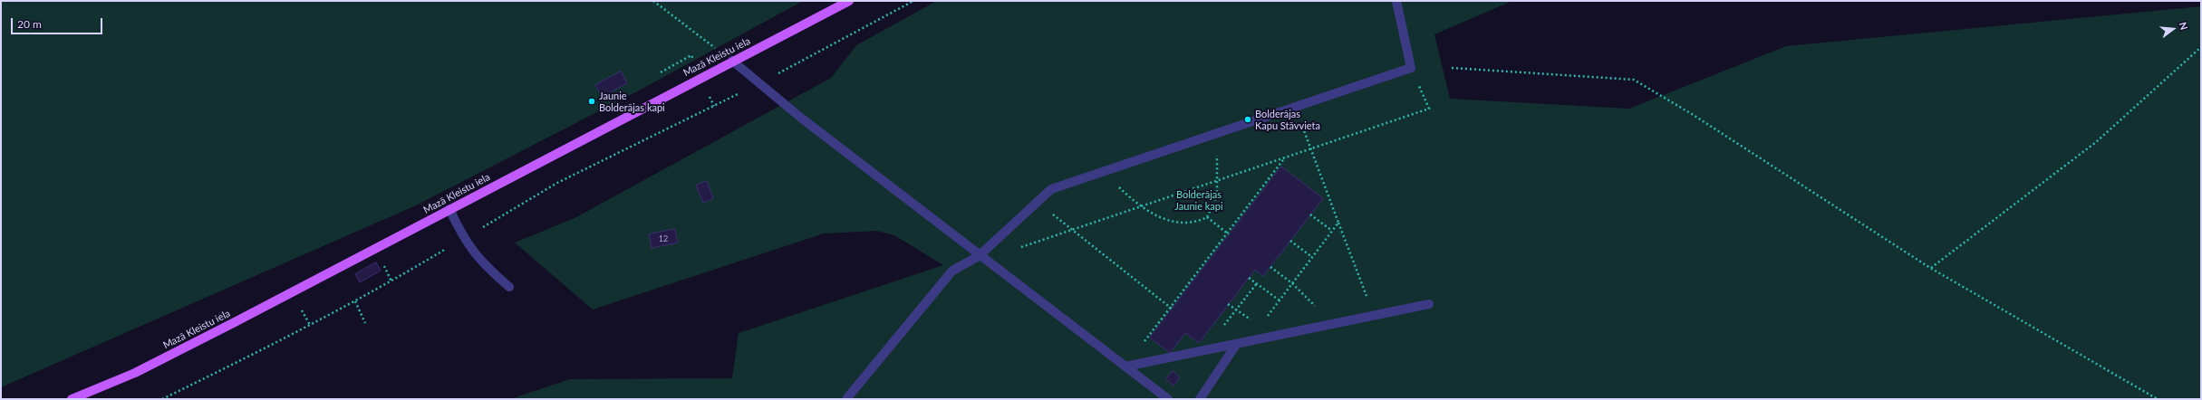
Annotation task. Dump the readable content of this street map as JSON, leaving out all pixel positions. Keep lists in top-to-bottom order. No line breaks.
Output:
{"streets":{"main road":["Mazā Kleistu iela"]},"parks":["Bolderājas Jaunie kapi"],"places":["Jaunie Bolderājas kapi","Bolderājas Kapu Stāvvieta"],"house_numbers":["12"],"scale_bar":"20 m","north":"right"}
